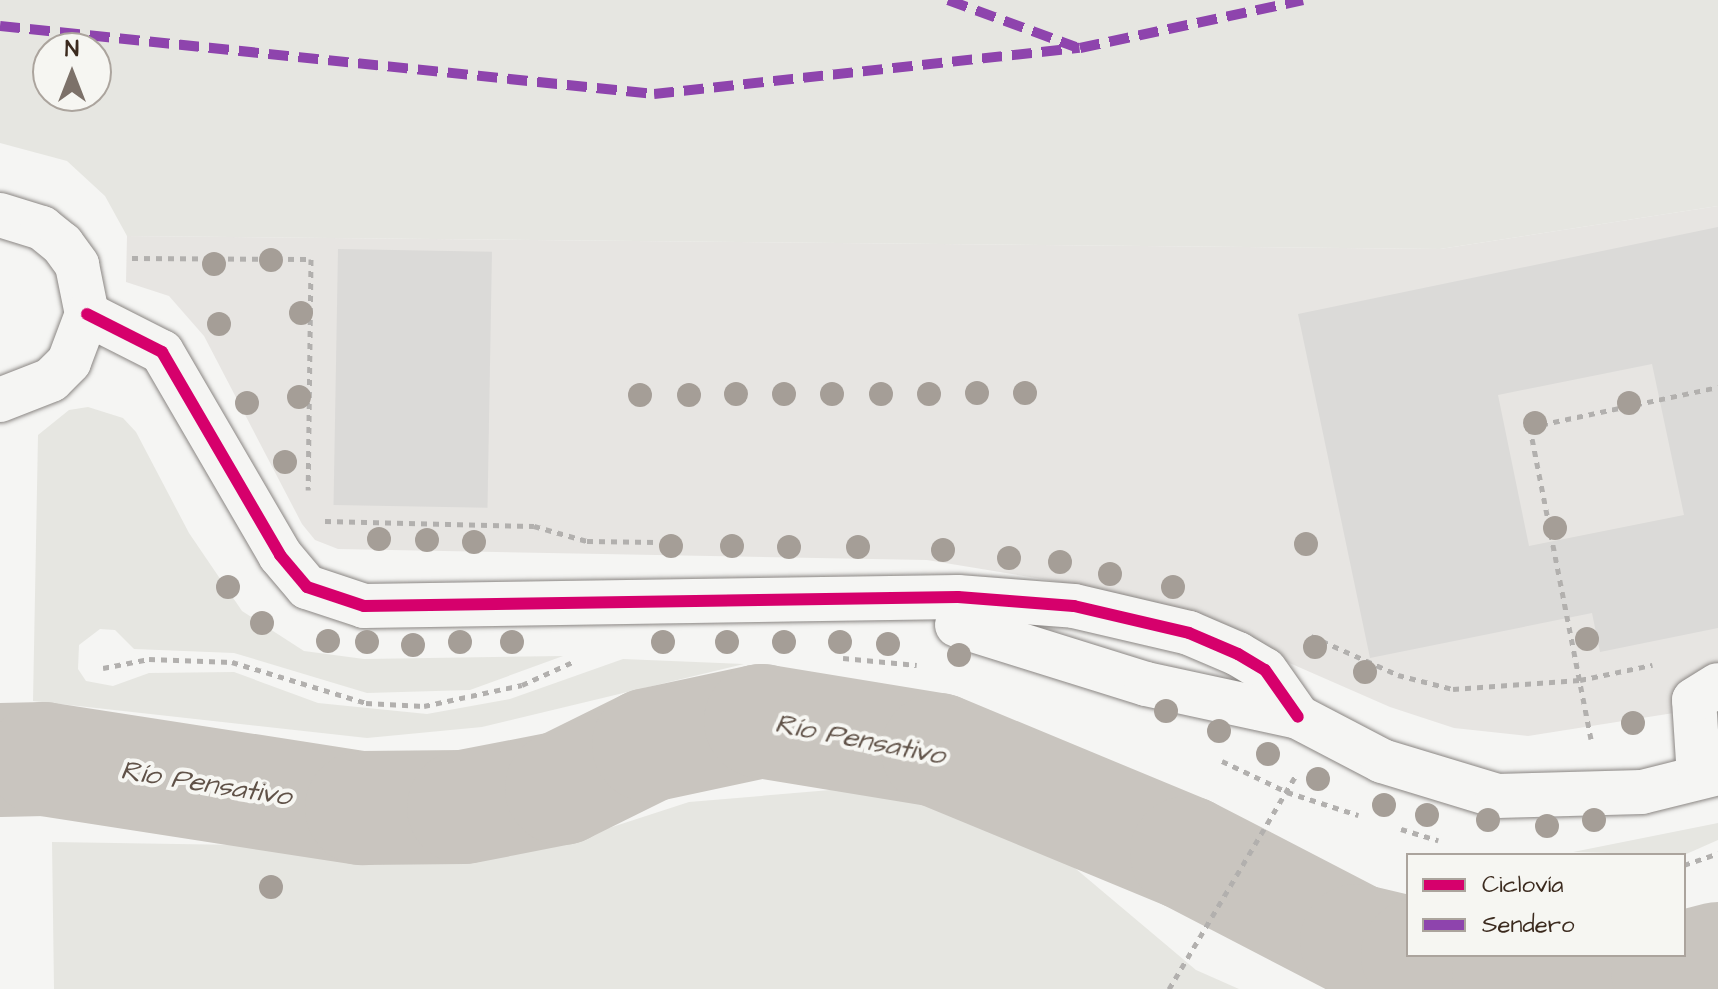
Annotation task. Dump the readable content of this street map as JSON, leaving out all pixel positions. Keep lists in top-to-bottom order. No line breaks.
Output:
{"water":["Río Pensativo"],"legend":["Ciclovía","Sendero"],"north":"top"}
